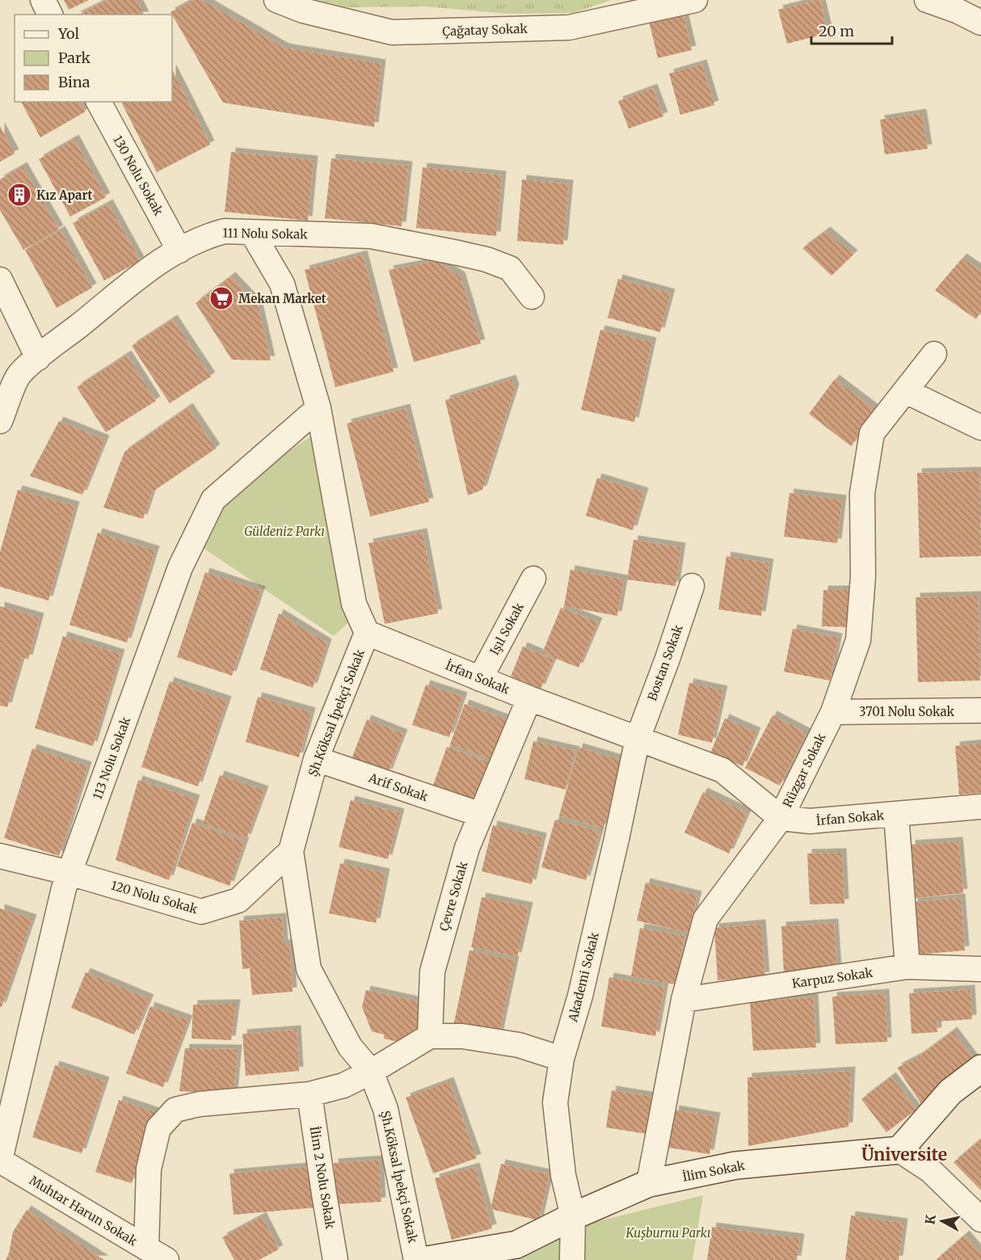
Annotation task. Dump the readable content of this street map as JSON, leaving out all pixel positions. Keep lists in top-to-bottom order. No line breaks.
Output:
{"streets":{"street":["Çağatay Sokak","130 Nolu Sokak","111 Nolu Sokak","Işıl Sokak","Bostan Sokak","İrfan Sokak","3701 Nolu Sokak","Şh.Köksal İpekçi Sokak","113 Nolu Sokak","Rüzgar Sokak","Arif Sokak","Çevre Sokak","120 Nolu Sokak","Akademi Sokak","Karpuz Sokak","İlim Sokak","İlim 2 Nolu Sokak","Muhtar Harun Sokak"]},"crossings":[["130 Nolu Sokak","111 Nolu Sokak"],["Işıl Sokak","İrfan Sokak"],["Bostan Sokak","İrfan Sokak"],["Bostan Sokak","Akademi Sokak"],["İrfan Sokak","Şh.Köksal İpekçi Sokak"],["İrfan Sokak","Rüzgar Sokak"],["İrfan Sokak","Çevre Sokak"],["İrfan Sokak","Akademi Sokak"],["3701 Nolu Sokak","Rüzgar Sokak"],["Şh.Köksal İpekçi Sokak","Arif Sokak"],["Şh.Köksal İpekçi Sokak","120 Nolu Sokak"],["113 Nolu Sokak","120 Nolu Sokak"],["113 Nolu Sokak","Muhtar Harun Sokak"],["Rüzgar Sokak","Karpuz Sokak"],["Rüzgar Sokak","İlim Sokak"],["Arif Sokak","Çevre Sokak"],["Akademi Sokak","İlim Sokak"]],"districts":["Üniversite"],"parks":["Güldeniz Parkı","Kuşburnu Parkı"],"places":{"building":["Kız Apart"],"supermarket":["Mekan Market"]},"legend":["Yol","Park","Bina"],"scale_bar":"20 m","north":"left"}
